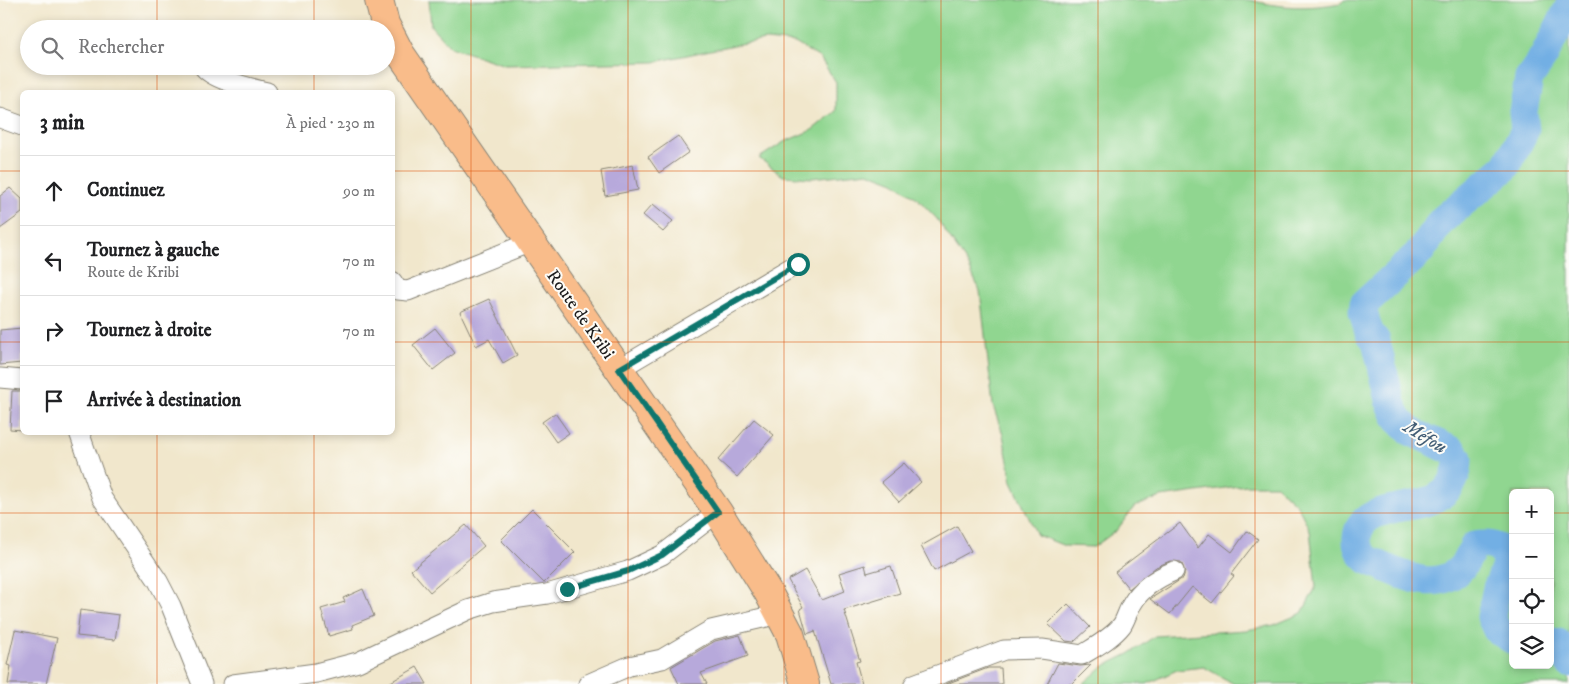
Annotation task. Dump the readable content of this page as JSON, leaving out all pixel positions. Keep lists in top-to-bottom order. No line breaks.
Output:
{"streets":{"main road":["Route de Kribi"]},"water":["Méfou"],"page":{"search":"Rechercher","heading":["3 min","À pied · 230 m"],"list":[["Continuez","90 m"],["Tournez à gauche","Route de Kribi","70 m"],["Tournez à droite","70 m"],"Arrivée à destination"],"map_buttons":["+","−"]}}
